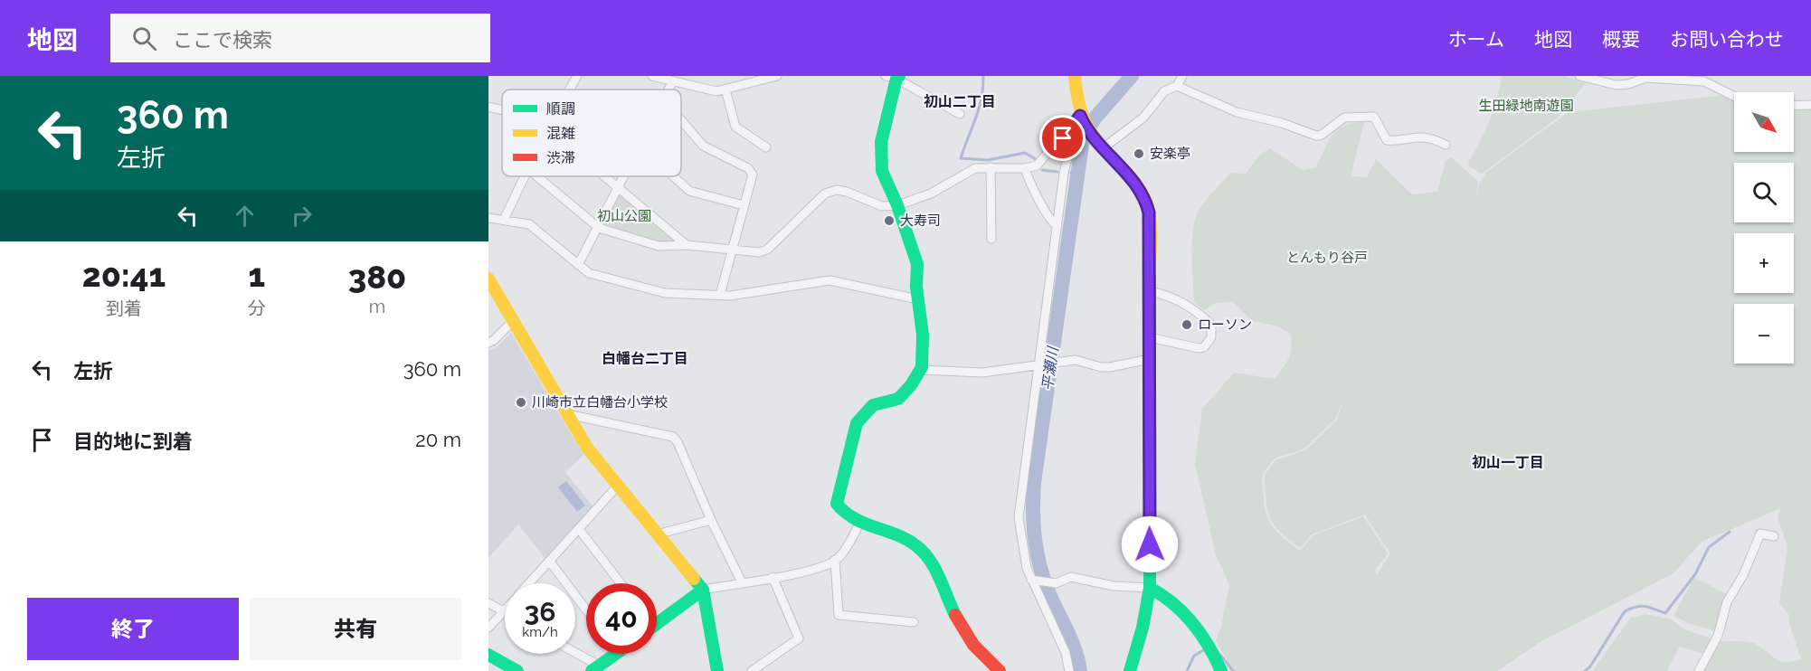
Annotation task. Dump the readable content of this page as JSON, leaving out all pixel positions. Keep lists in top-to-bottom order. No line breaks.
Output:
{"districts":["初山二丁目","白幡台二丁目","初山一丁目"],"water":["平瀬川"],"parks":["生田緑地南遊園","初山公園","とんもり谷戸"],"places":["安楽亭","大寿司","ローソン","川崎市立白幡台小学校"],"legend":["順調","混雑","渋滞"],"north":"bottom right","page":{"header":"地図","search":"ここで検索","nav":["ホーム","地図","概要","お問い合わせ"],"turn":["360 m","左折"],"map_buttons":["+","−"],"eta":["20:41","到着","1","分","380","m"],"list":[{"name":"左折","value":"360 m"},{"name":"目的地に到着","value":"20 m"}],"speed":"36 km/h","limit":"40","buttons":["終了","共有"]}}
